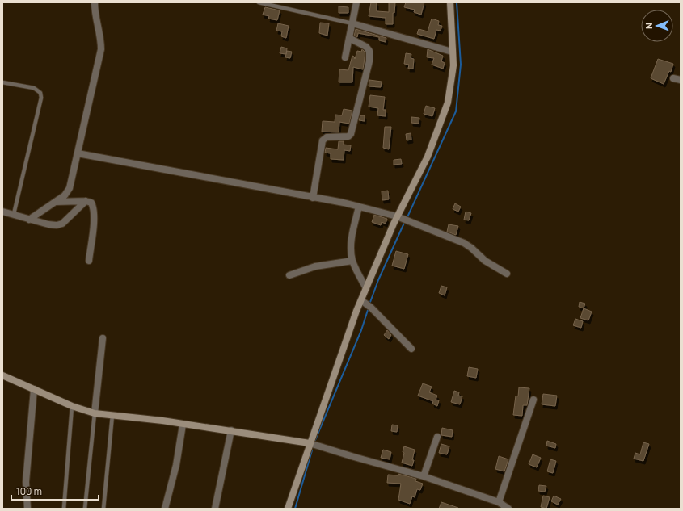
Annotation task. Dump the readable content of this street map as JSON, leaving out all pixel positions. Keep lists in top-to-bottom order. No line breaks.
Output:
{"scale_bar":"100 m","north":"left"}
